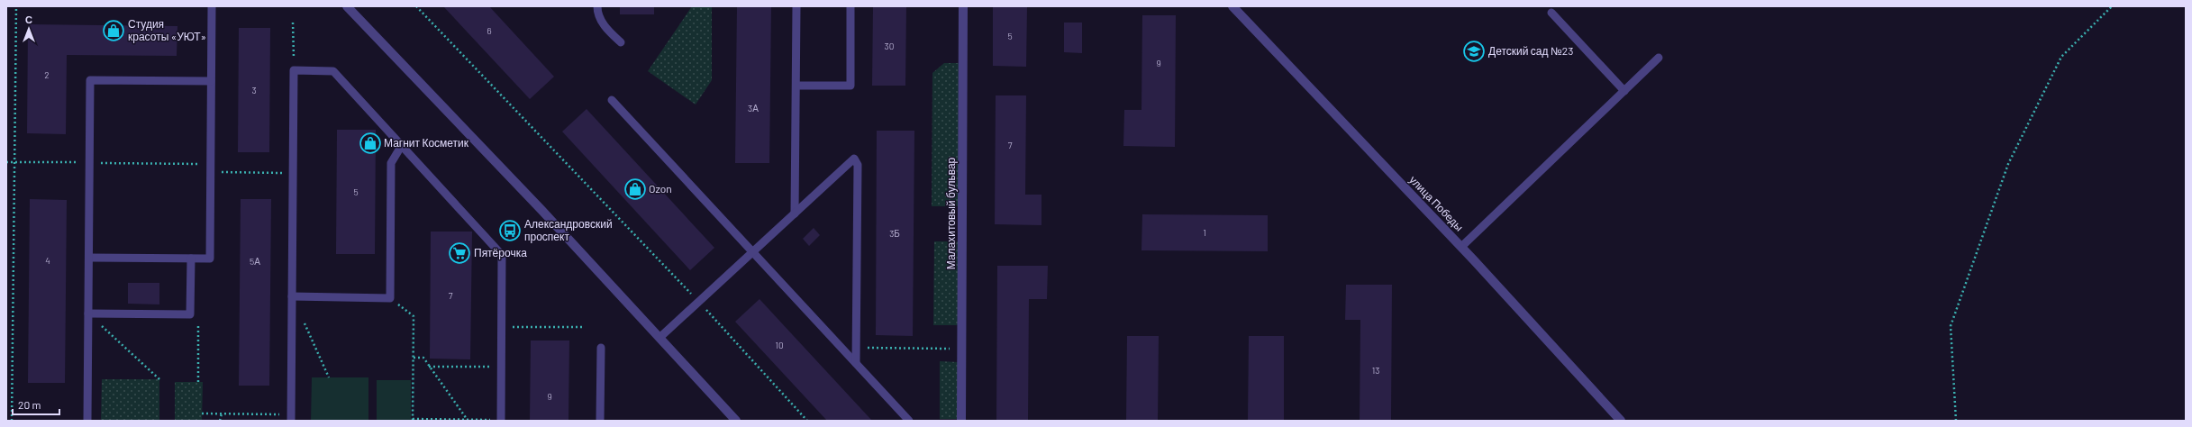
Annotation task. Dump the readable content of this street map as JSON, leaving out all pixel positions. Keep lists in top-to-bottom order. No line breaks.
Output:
{"streets":{"street":["улица Победы","Малахитовый бульвар"]},"places":{"shop":["Студия красоты «УЮТ»","Магнит Косметик","Ozon"],"school or university":["Детский сад №23"],"bus stop":["Александровский проспект"],"supermarket":["Пятёрочка"]},"house_numbers":["6","5","30","9","2","3","3А","7","5","1","3Б","4","5А","7","10","13","9"],"scale_bar":"20 m","north":"top"}
